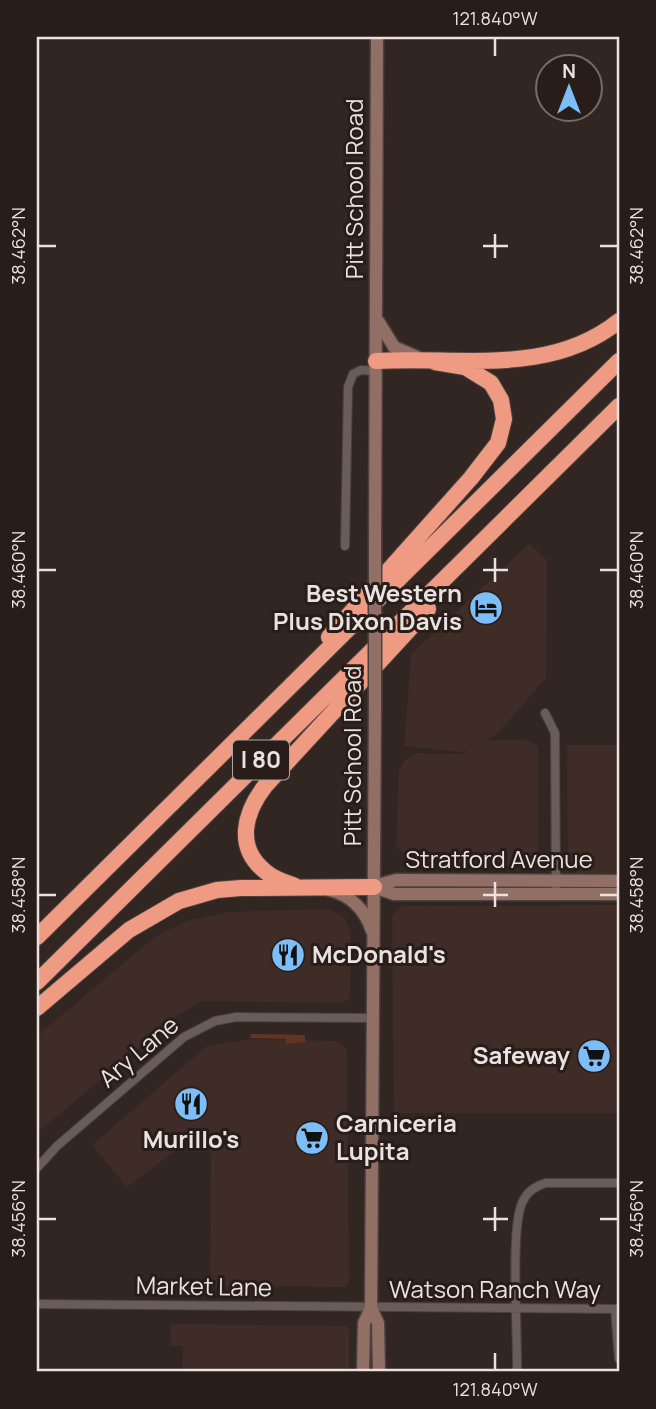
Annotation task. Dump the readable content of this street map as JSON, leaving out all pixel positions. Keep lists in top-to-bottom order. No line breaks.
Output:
{"streets":{"highway":["I 80"],"main road":["Pitt School Road","Stratford Avenue"],"street":["Ary Lane","Market Lane","Watson Ranch Way"]},"crossings":[["Pitt School Road","Stratford Avenue"],["Pitt School Road","Ary Lane"],["Pitt School Road","Market Lane"],["Pitt School Road","Watson Ranch Way"],["Market Lane","Watson Ranch Way"]],"places":{"hotel":["Best Western Plus Dixon Davis"],"restaurant":["McDonald's","Murillo's"],"supermarket":["Safeway","Carniceria Lupita"]},"north":"top","coordinates":["121.840°W","38.462°N","38.460°N","38.458°N","38.456°N"]}
